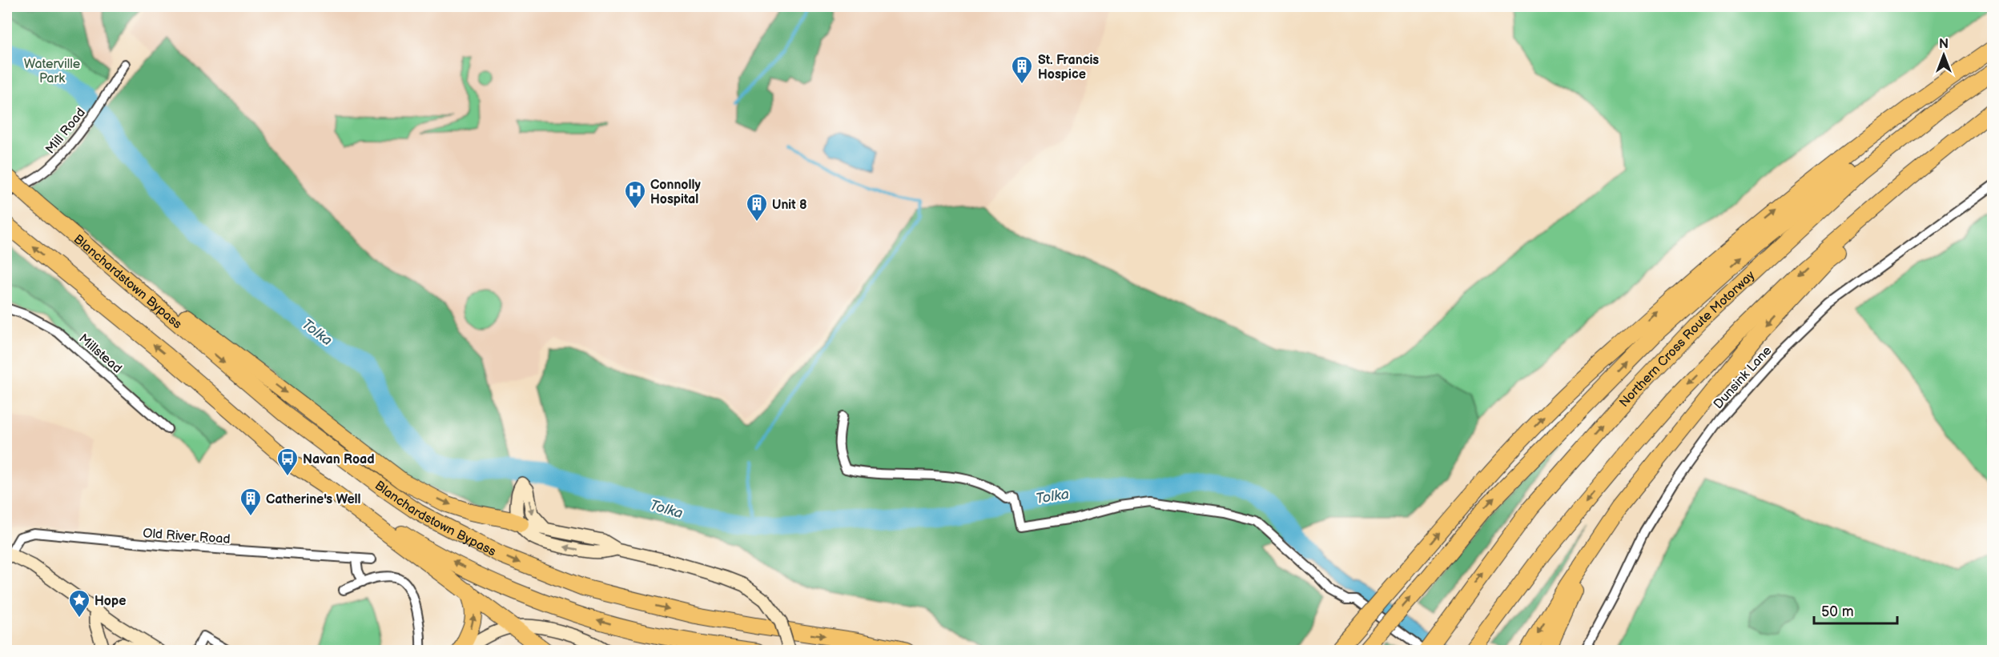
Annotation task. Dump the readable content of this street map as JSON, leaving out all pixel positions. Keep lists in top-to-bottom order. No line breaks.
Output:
{"streets":{"highway":["Blanchardstown Bypass","Northern Cross Route Motorway"],"street":["Mill Road","Millstead","Dunsink Lane","Old River Road"]},"water":["Tolka"],"parks":["Waterville Park"],"places":{"building":["St. Francis Hospice","Unit 8","Catherine's Well"],"hospital":["Connolly Hospital"],"bus stop":["Navan Road"],"place":["Hope"]},"scale_bar":"50 m","north":"top"}
